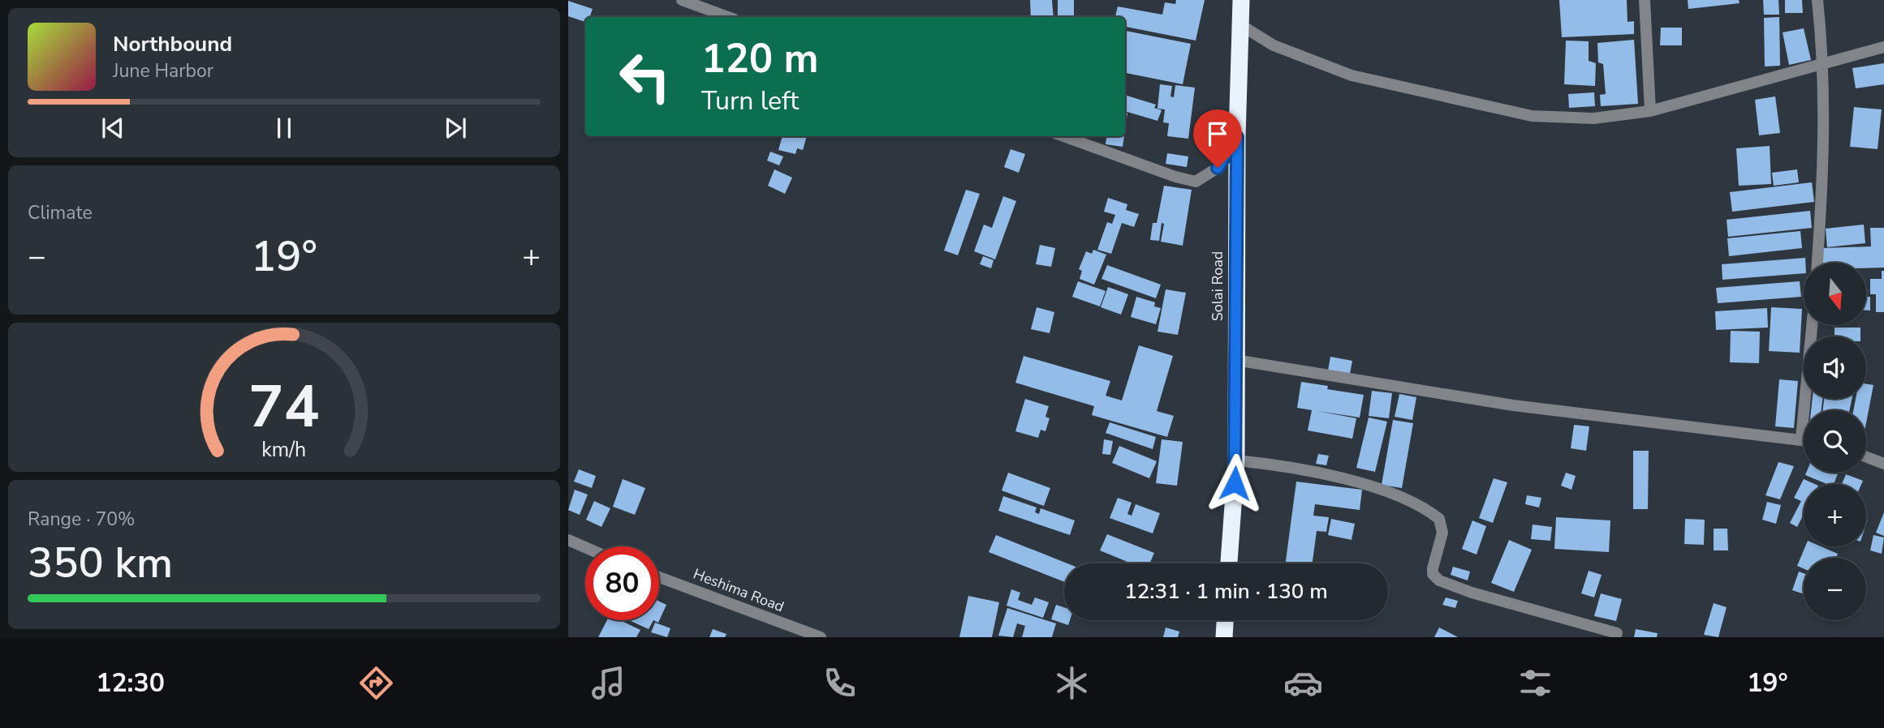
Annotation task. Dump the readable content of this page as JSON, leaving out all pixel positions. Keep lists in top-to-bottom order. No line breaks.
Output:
{"streets":{"highway":["Solai Road"],"street":["Heshima Road"]},"north":"bottom","page":{"turn":["120 m","Turn left"],"song":["Northbound","June Harbor"],"tile":["Climate",["Range · 70%","350 km"]],"heat":["−","19°","+"],"map_buttons":["+","−"],"limit":"80","trip":"12:31 · 1 min · 130 m","tabs":["12:30","19°"],"gauge":["74","km/h"]}}
